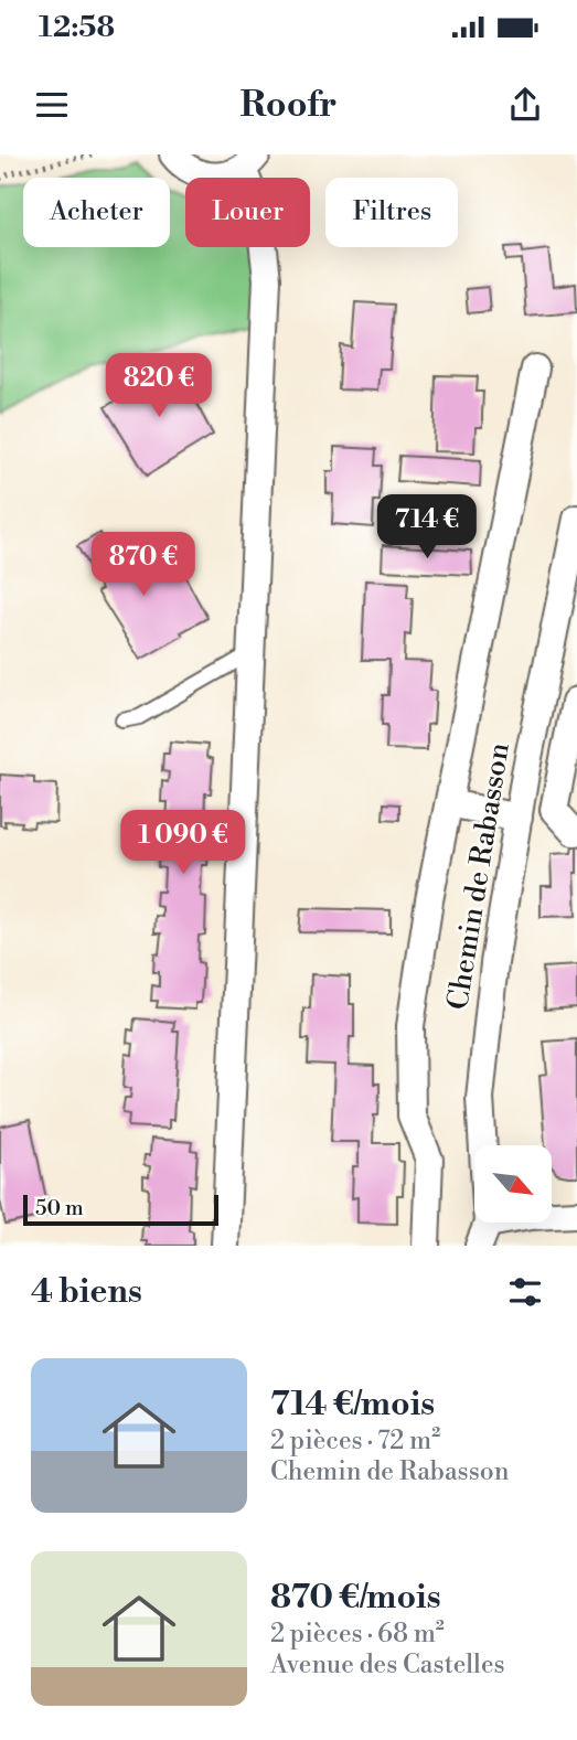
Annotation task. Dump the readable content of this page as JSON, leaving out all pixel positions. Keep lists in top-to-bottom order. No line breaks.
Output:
{"streets":{"street":["Chemin de Rabasson"]},"scale_bar":"50 m","north":"bottom right","page":{"status":"12:58","header":"Roofr","chip":["Acheter","Louer","Filtres"],"price":["820 €","714 €","870 €","1 090 €"],"scale":"50 m","heading":"4 biens","list":[{"name":"714 €/mois","note":"2 pièces · 72 m² · Chemin de Rabasson"},{"name":"870 €/mois","note":"2 pièces · 68 m² · Avenue des Castelles"}]}}
